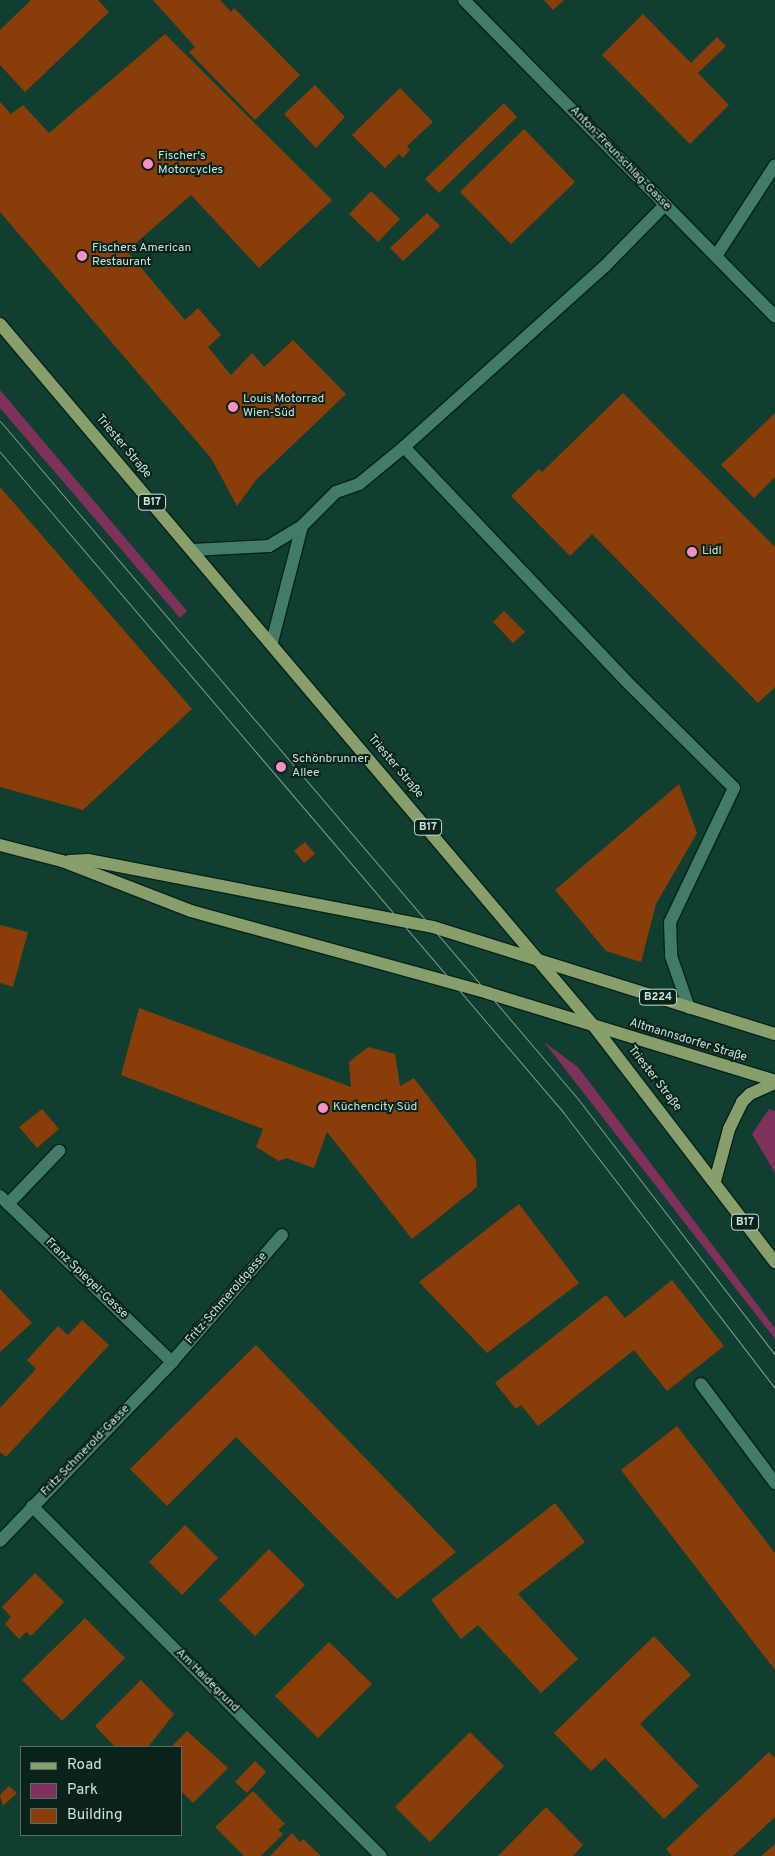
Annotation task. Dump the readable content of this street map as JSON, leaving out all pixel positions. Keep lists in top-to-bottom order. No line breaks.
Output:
{"streets":{"main road":["Triester Straße","B17","B224","Altmannsdorfer Straße"],"street":["Anton-Freunschlag-Gasse","Franz Spiegel-Gasse","Fritz-Schmeroldgasse","Fritz Schmerold-Gasse","Am Haidegrund"]},"crossings":[["Triester Straße","B224"],["Triester Straße","Altmannsdorfer Straße"],["Franz Spiegel-Gasse","Fritz-Schmeroldgasse"],["Franz Spiegel-Gasse","Fritz Schmerold-Gasse"],["Fritz-Schmeroldgasse","Fritz Schmerold-Gasse"],["Fritz Schmerold-Gasse","Am Haidegrund"]],"places":["Fischer's Motorcycles","Fischers American Restaurant","Louis Motorrad Wien-Süd","Lidl","Schönbrunner Allee","Küchencity Süd"],"legend":["Road","Park","Building"]}
